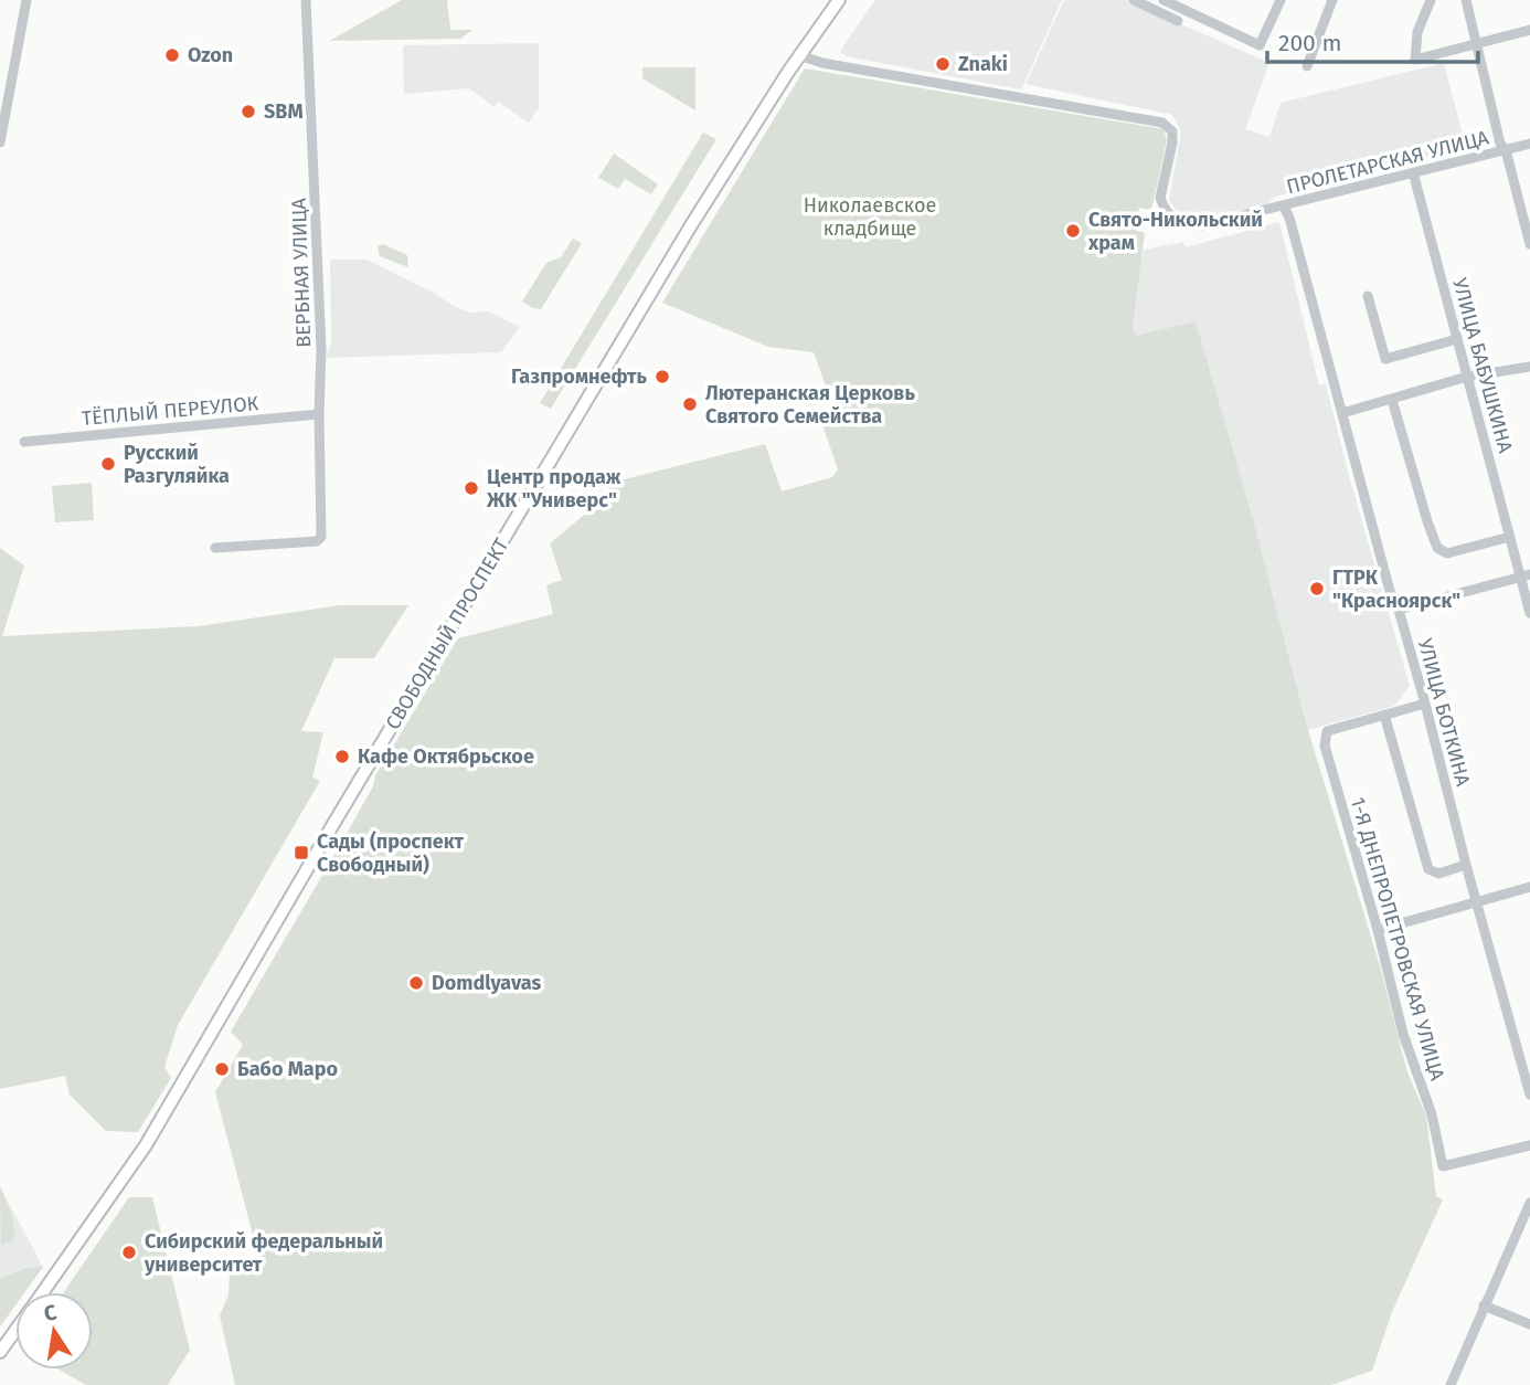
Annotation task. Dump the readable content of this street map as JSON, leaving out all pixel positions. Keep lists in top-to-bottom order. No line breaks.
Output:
{"streets":{"main road":["СВОБОДНЫЙ ПРОСПЕКТ"],"street":["ПРОЛЕТАРСКАЯ УЛИЦА","ВЕРБНАЯ УЛИЦА","УЛИЦА БАБУШКИНА","ТЁПЛЫЙ ПЕРЕУЛОК","УЛИЦА БОТКИНА","1-Я ДНЕПРОПЕТРОВСКАЯ УЛИЦА"]},"crossings":[["ПРОЛЕТАРСКАЯ УЛИЦА","УЛИЦА БАБУШКИНА"],["ПРОЛЕТАРСКАЯ УЛИЦА","СВОБОДНЫЙ ПРОСПЕКТ"],["ПРОЛЕТАРСКАЯ УЛИЦА","УЛИЦА БОТКИНА"],["ВЕРБНАЯ УЛИЦА","ТЁПЛЫЙ ПЕРЕУЛОК"],["УЛИЦА БОТКИНА","1-Я ДНЕПРОПЕТРОВСКАЯ УЛИЦА"]],"parks":["Николаевское кладбище"],"places":{"other":["Ozon","Znaki","SBM","Свято-Никольский храм","Газпромнефть","Лютеранская Церковь Святого Семейства","Русский Разгуляйка","Центр продаж ЖК \"Универс\"","ГТРК \"Красноярск\"","Кафе Октябрьское","Domdlyavas","Бабо Маро","Сибирский федеральный университет"],"transit":["Сады (проспект Свободный)"]},"scale_bar":"200 m","north":"top"}
